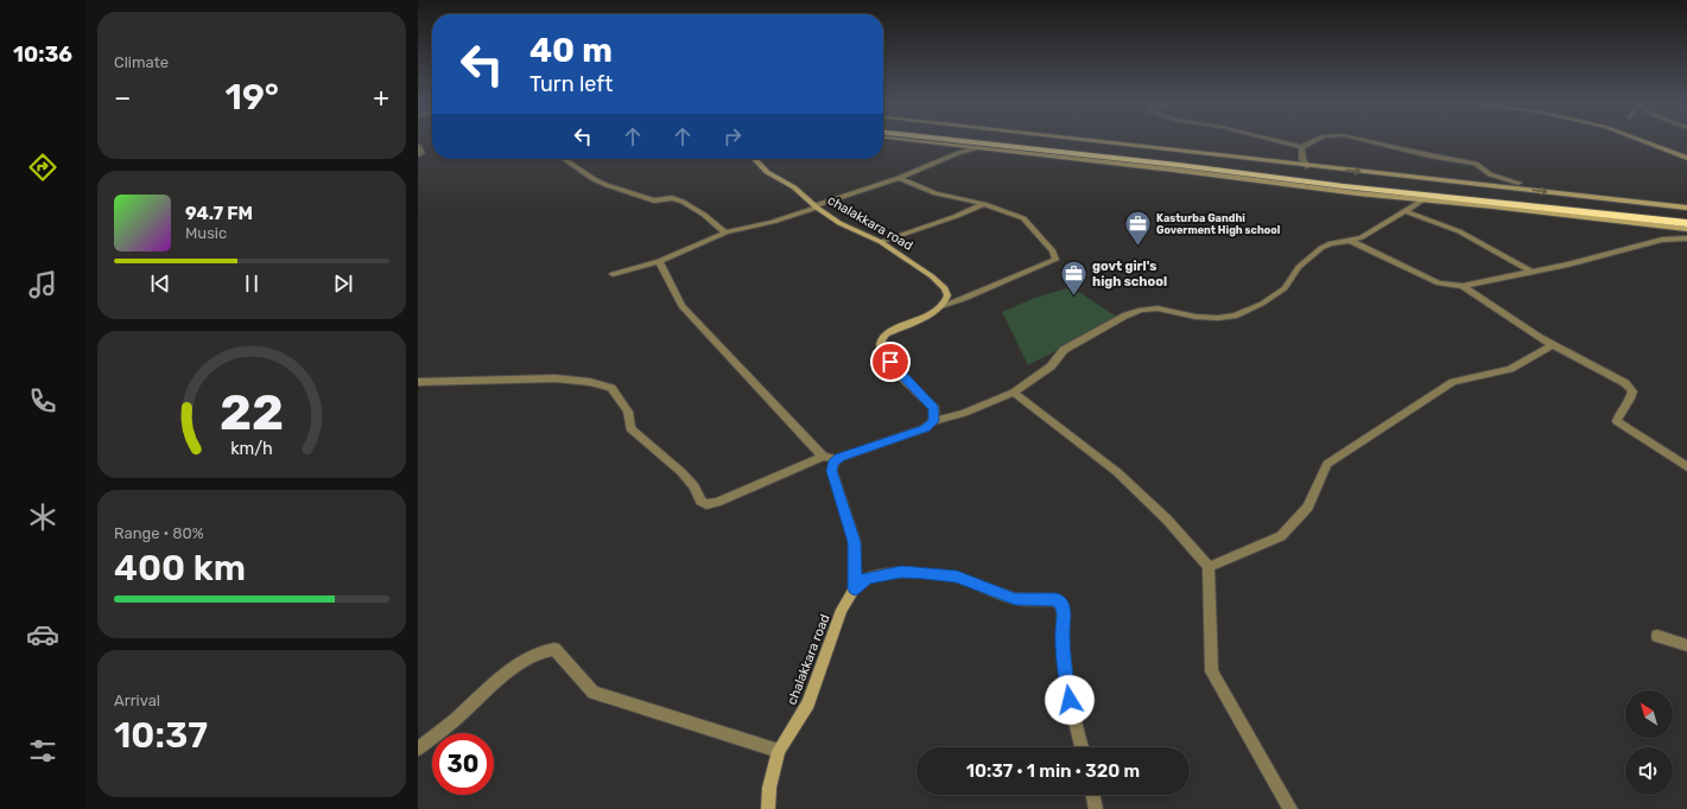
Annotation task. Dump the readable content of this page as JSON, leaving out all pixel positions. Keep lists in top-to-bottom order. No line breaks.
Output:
{"streets":{"street":["chalakkara road"]},"places":{"office":["Kasturba Gandhi Goverment High school","govt girl's high school"]},"north":"top left","page":{"tabs":"10:36","tile":["Climate",["Range · 80%","400 km"],["Arrival","10:37"]],"turn":["40 m","Turn left"],"heat":["−","19°","+"],"song":["94.7 FM","Music"],"limit":"30","trip":"10:37 · 1 min · 320 m","gauge":["22","km/h"]}}
